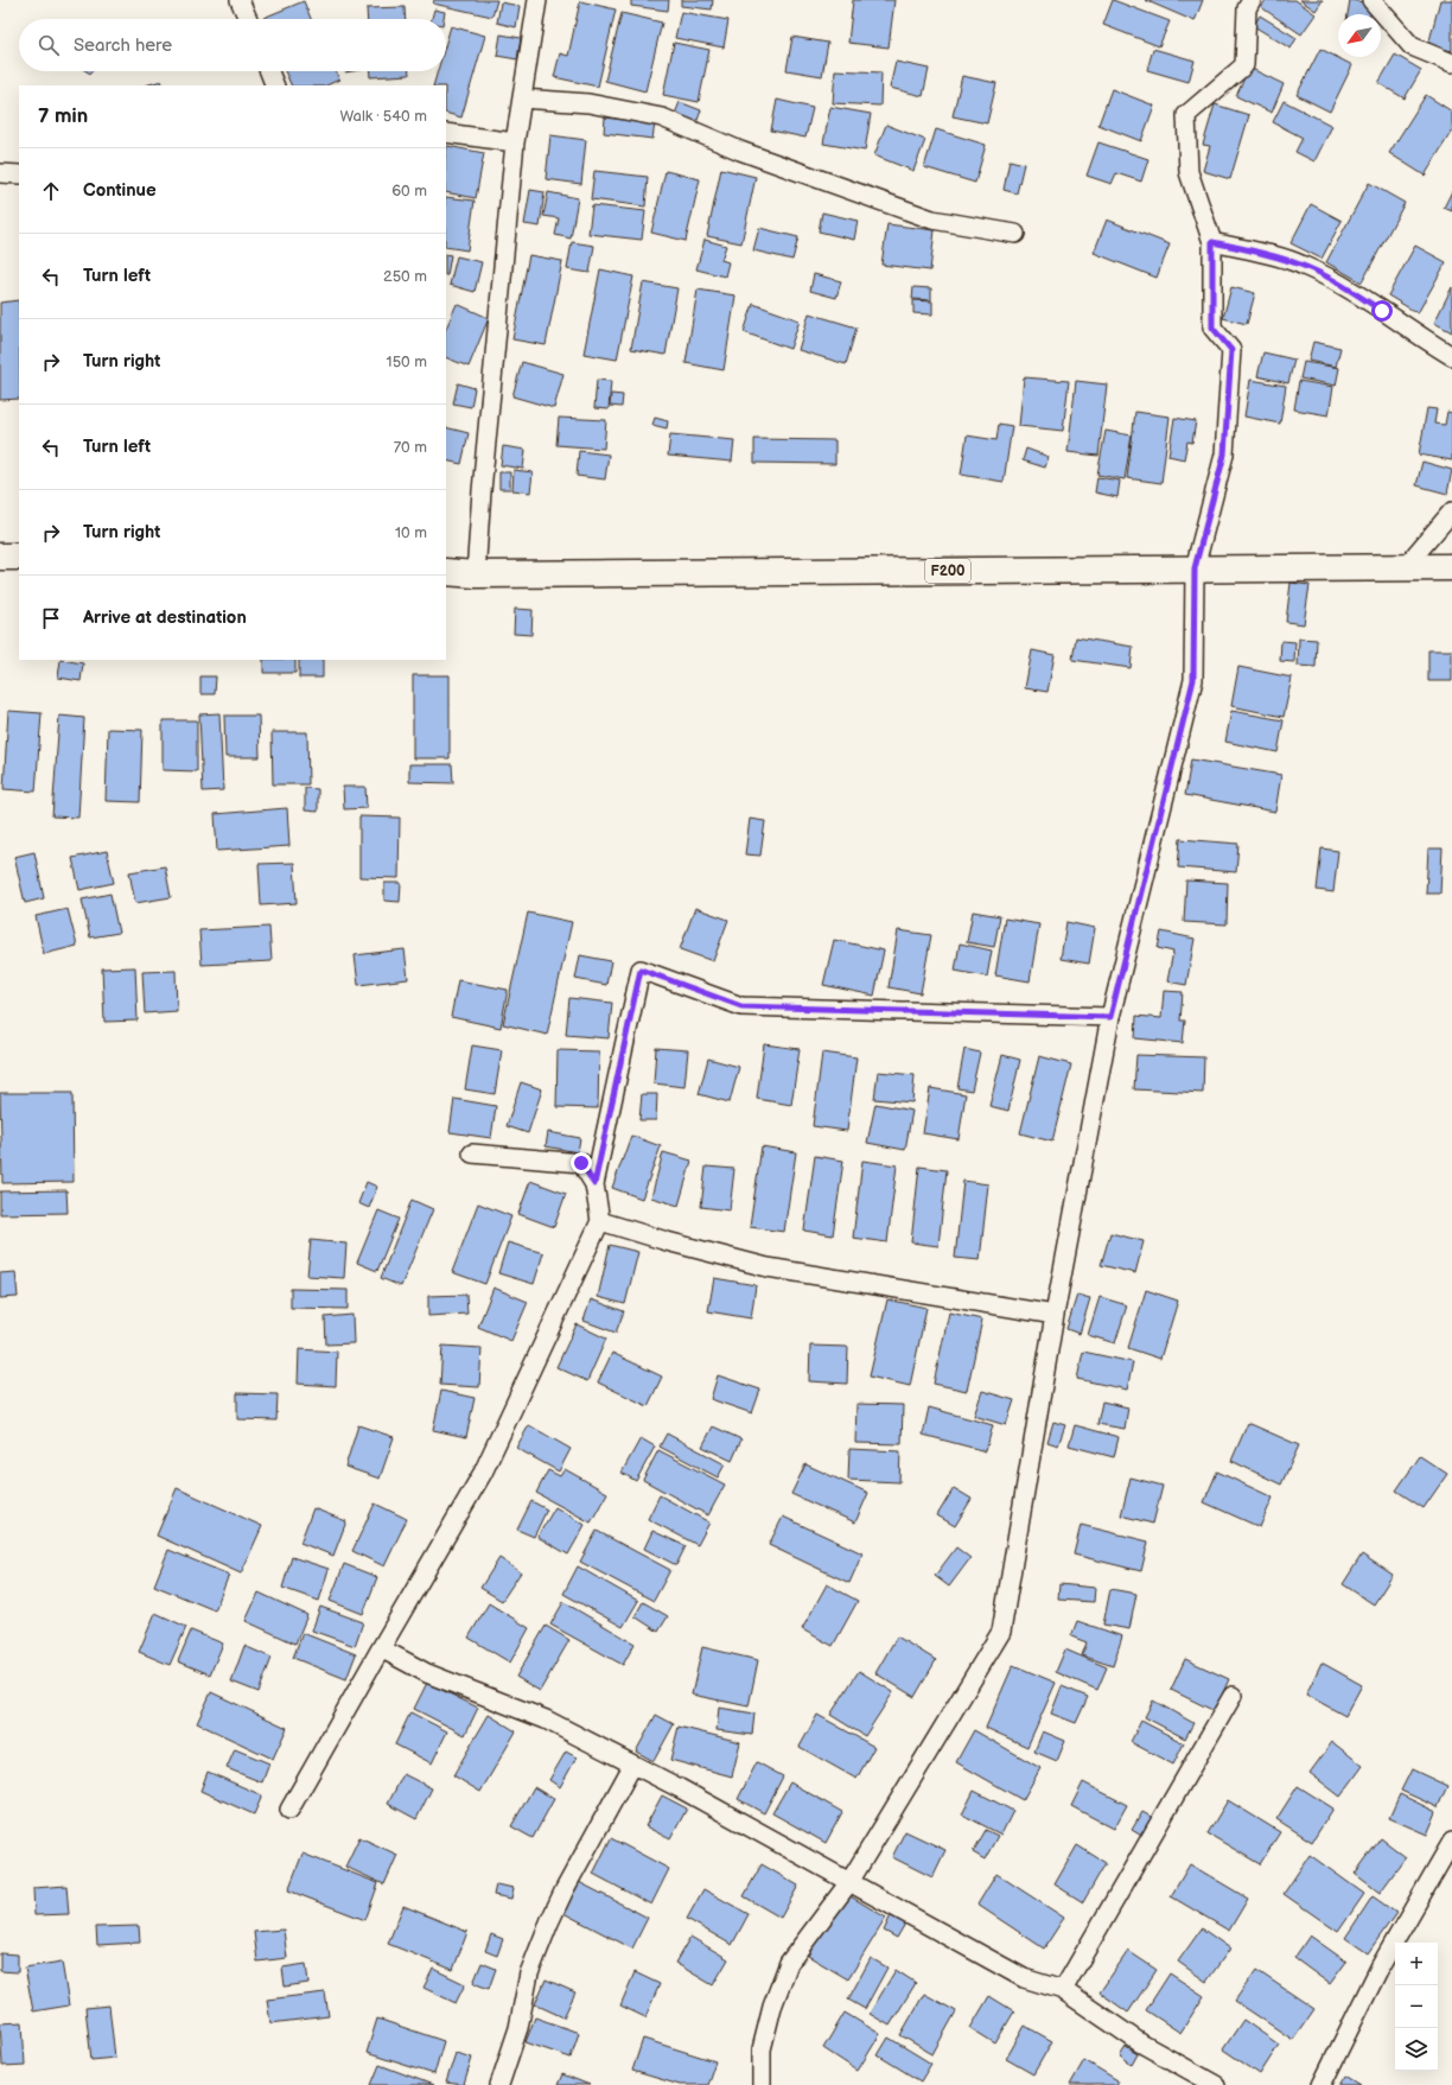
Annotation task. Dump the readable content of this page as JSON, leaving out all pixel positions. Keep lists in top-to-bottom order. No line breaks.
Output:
{"streets":{"main road":["F200"]},"north":"bottom left","page":{"search":"Search here","heading":["7 min","Walk · 540 m"],"list":[["Continue","60 m"],["Turn left","250 m"],["Turn right","150 m"],["Turn left","70 m"],["Turn right","10 m"],"Arrive at destination"],"map_buttons":["+","−"]}}
